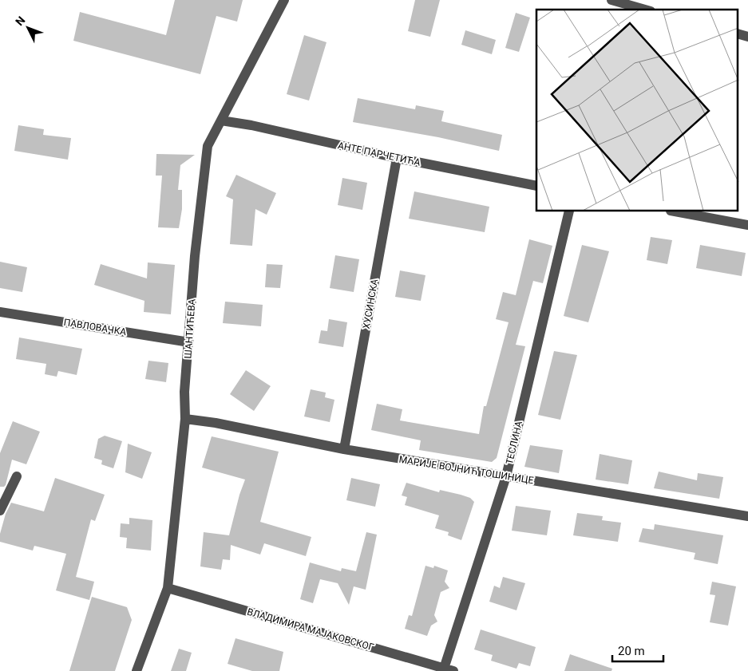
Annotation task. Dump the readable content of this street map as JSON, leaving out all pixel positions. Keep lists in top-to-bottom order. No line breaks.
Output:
{"streets":{"street":["АНТЕ ПАРЧЕТИЋА","ХУСИНСКА","ПАВЛОВАЧКА","ШАНТИЋЕВА","ТЕСЛИНА","МАРИЈЕ ВОЈНИЋ ТОШИНИЦЕ","ВЛАДИМИРА МАЈАКОВСКОГ"]},"crossings":[["АНТЕ ПАРЧЕТИЋА","ХУСИНСКА"],["АНТЕ ПАРЧЕТИЋА","ШАНТИЋЕВА"],["ХУСИНСКА","МАРИЈЕ ВОЈНИЋ ТОШИНИЦЕ"],["ПАВЛОВАЧКА","ШАНТИЋЕВА"],["ШАНТИЋЕВА","МАРИЈЕ ВОЈНИЋ ТОШИНИЦЕ"],["ШАНТИЋЕВА","ВЛАДИМИРА МАЈАКОВСКОГ"],["ТЕСЛИНА","МАРИЈЕ ВОЈНИЋ ТОШИНИЦЕ"],["ТЕСЛИНА","ВЛАДИМИРА МАЈАКОВСКОГ"]],"scale_bar":"20 m","north":"top left"}
